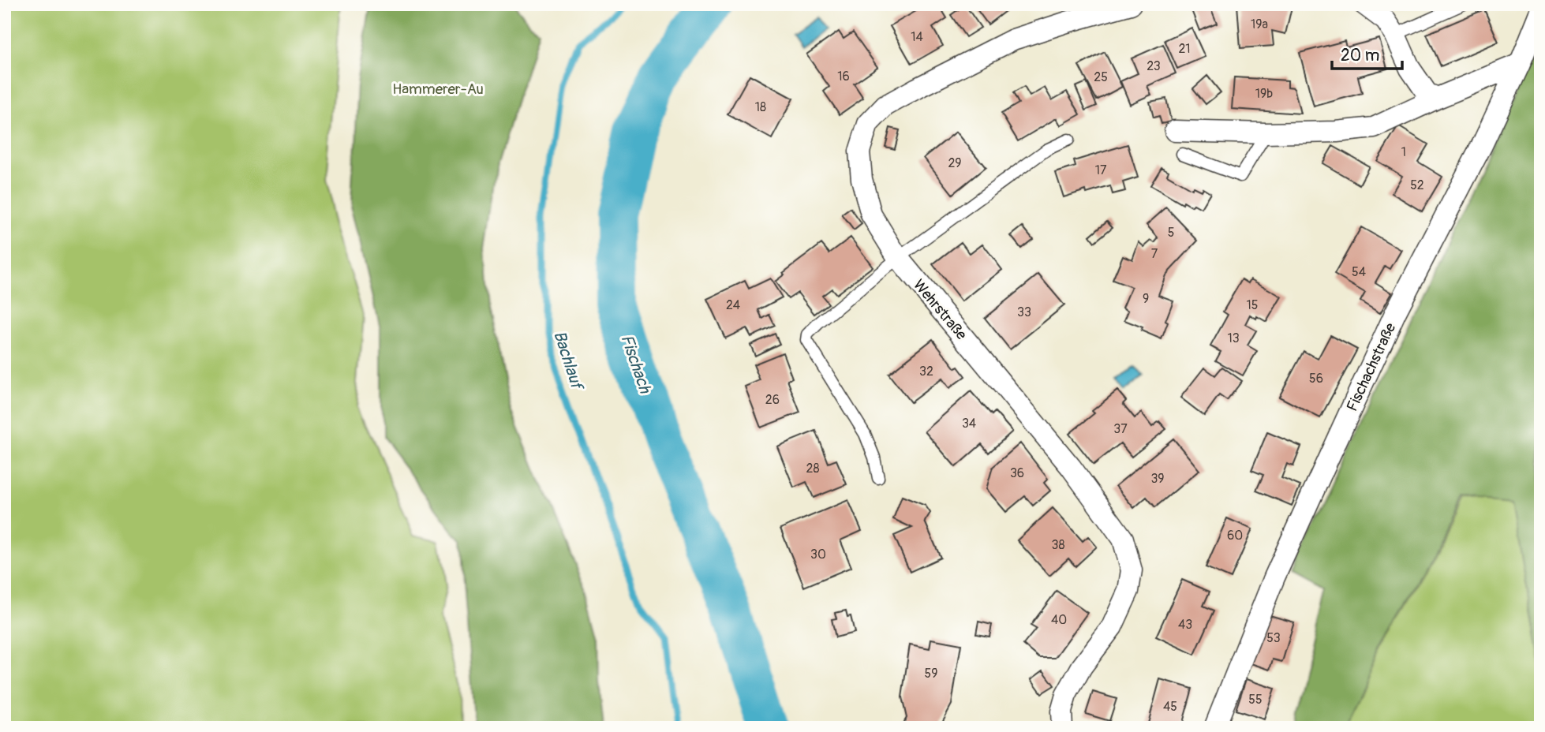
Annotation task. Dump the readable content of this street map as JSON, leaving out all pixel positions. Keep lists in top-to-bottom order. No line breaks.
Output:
{"streets":{"street":["Wehrstraße","Fischachstraße"]},"water":["Bachlauf","Fischach"],"parks":["Hammerer-Au"],"house_numbers":["19a","14","21","23","16","25","19b","18","1","29","17","52","5","7","54","9","24","15","33","13","32","56","26","34","37","28","36","39","60","38","30","40","43","53","59","55","45"],"scale_bar":"20 m"}
